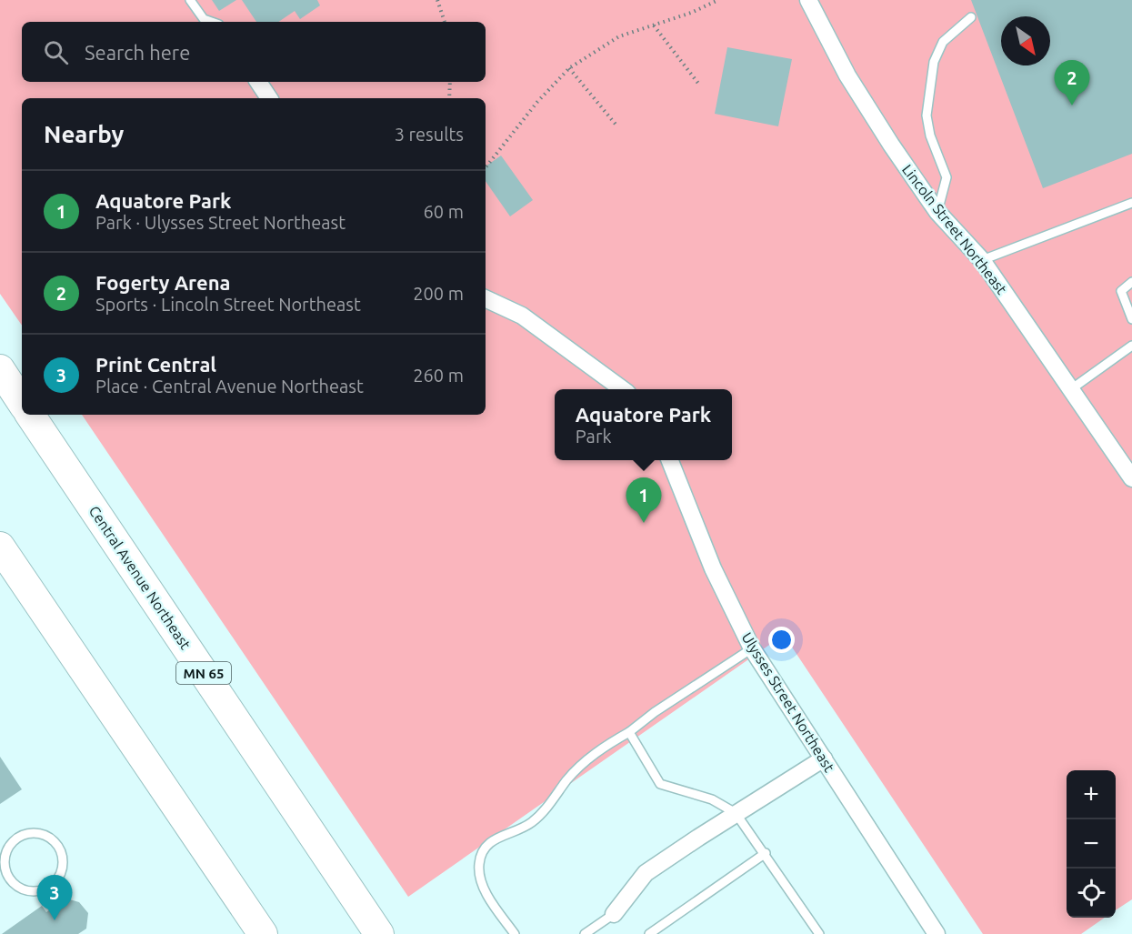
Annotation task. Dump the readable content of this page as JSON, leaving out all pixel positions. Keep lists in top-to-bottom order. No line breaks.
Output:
{"streets":{"highway":["Central Avenue Northeast","MN 65"],"street":["Lincoln Street Northeast","Ulysses Street Northeast"]},"north":"bottom right","page":{"search":"Search here","pins":["2","1","3"],"heading":["Nearby","3 results"],"list":[{"mark":"1","name":"Aquatore Park","note":"Park · Ulysses Street Northeast","value":"60 m"},{"mark":"2","name":"Fogerty Arena","note":"Sports · Lincoln Street Northeast","value":"200 m"},{"mark":"3","name":"Print Central","note":"Place · Central Avenue Northeast","value":"260 m"}],"popup":["Aquatore Park","Park"],"map_buttons":["+","−"]}}
